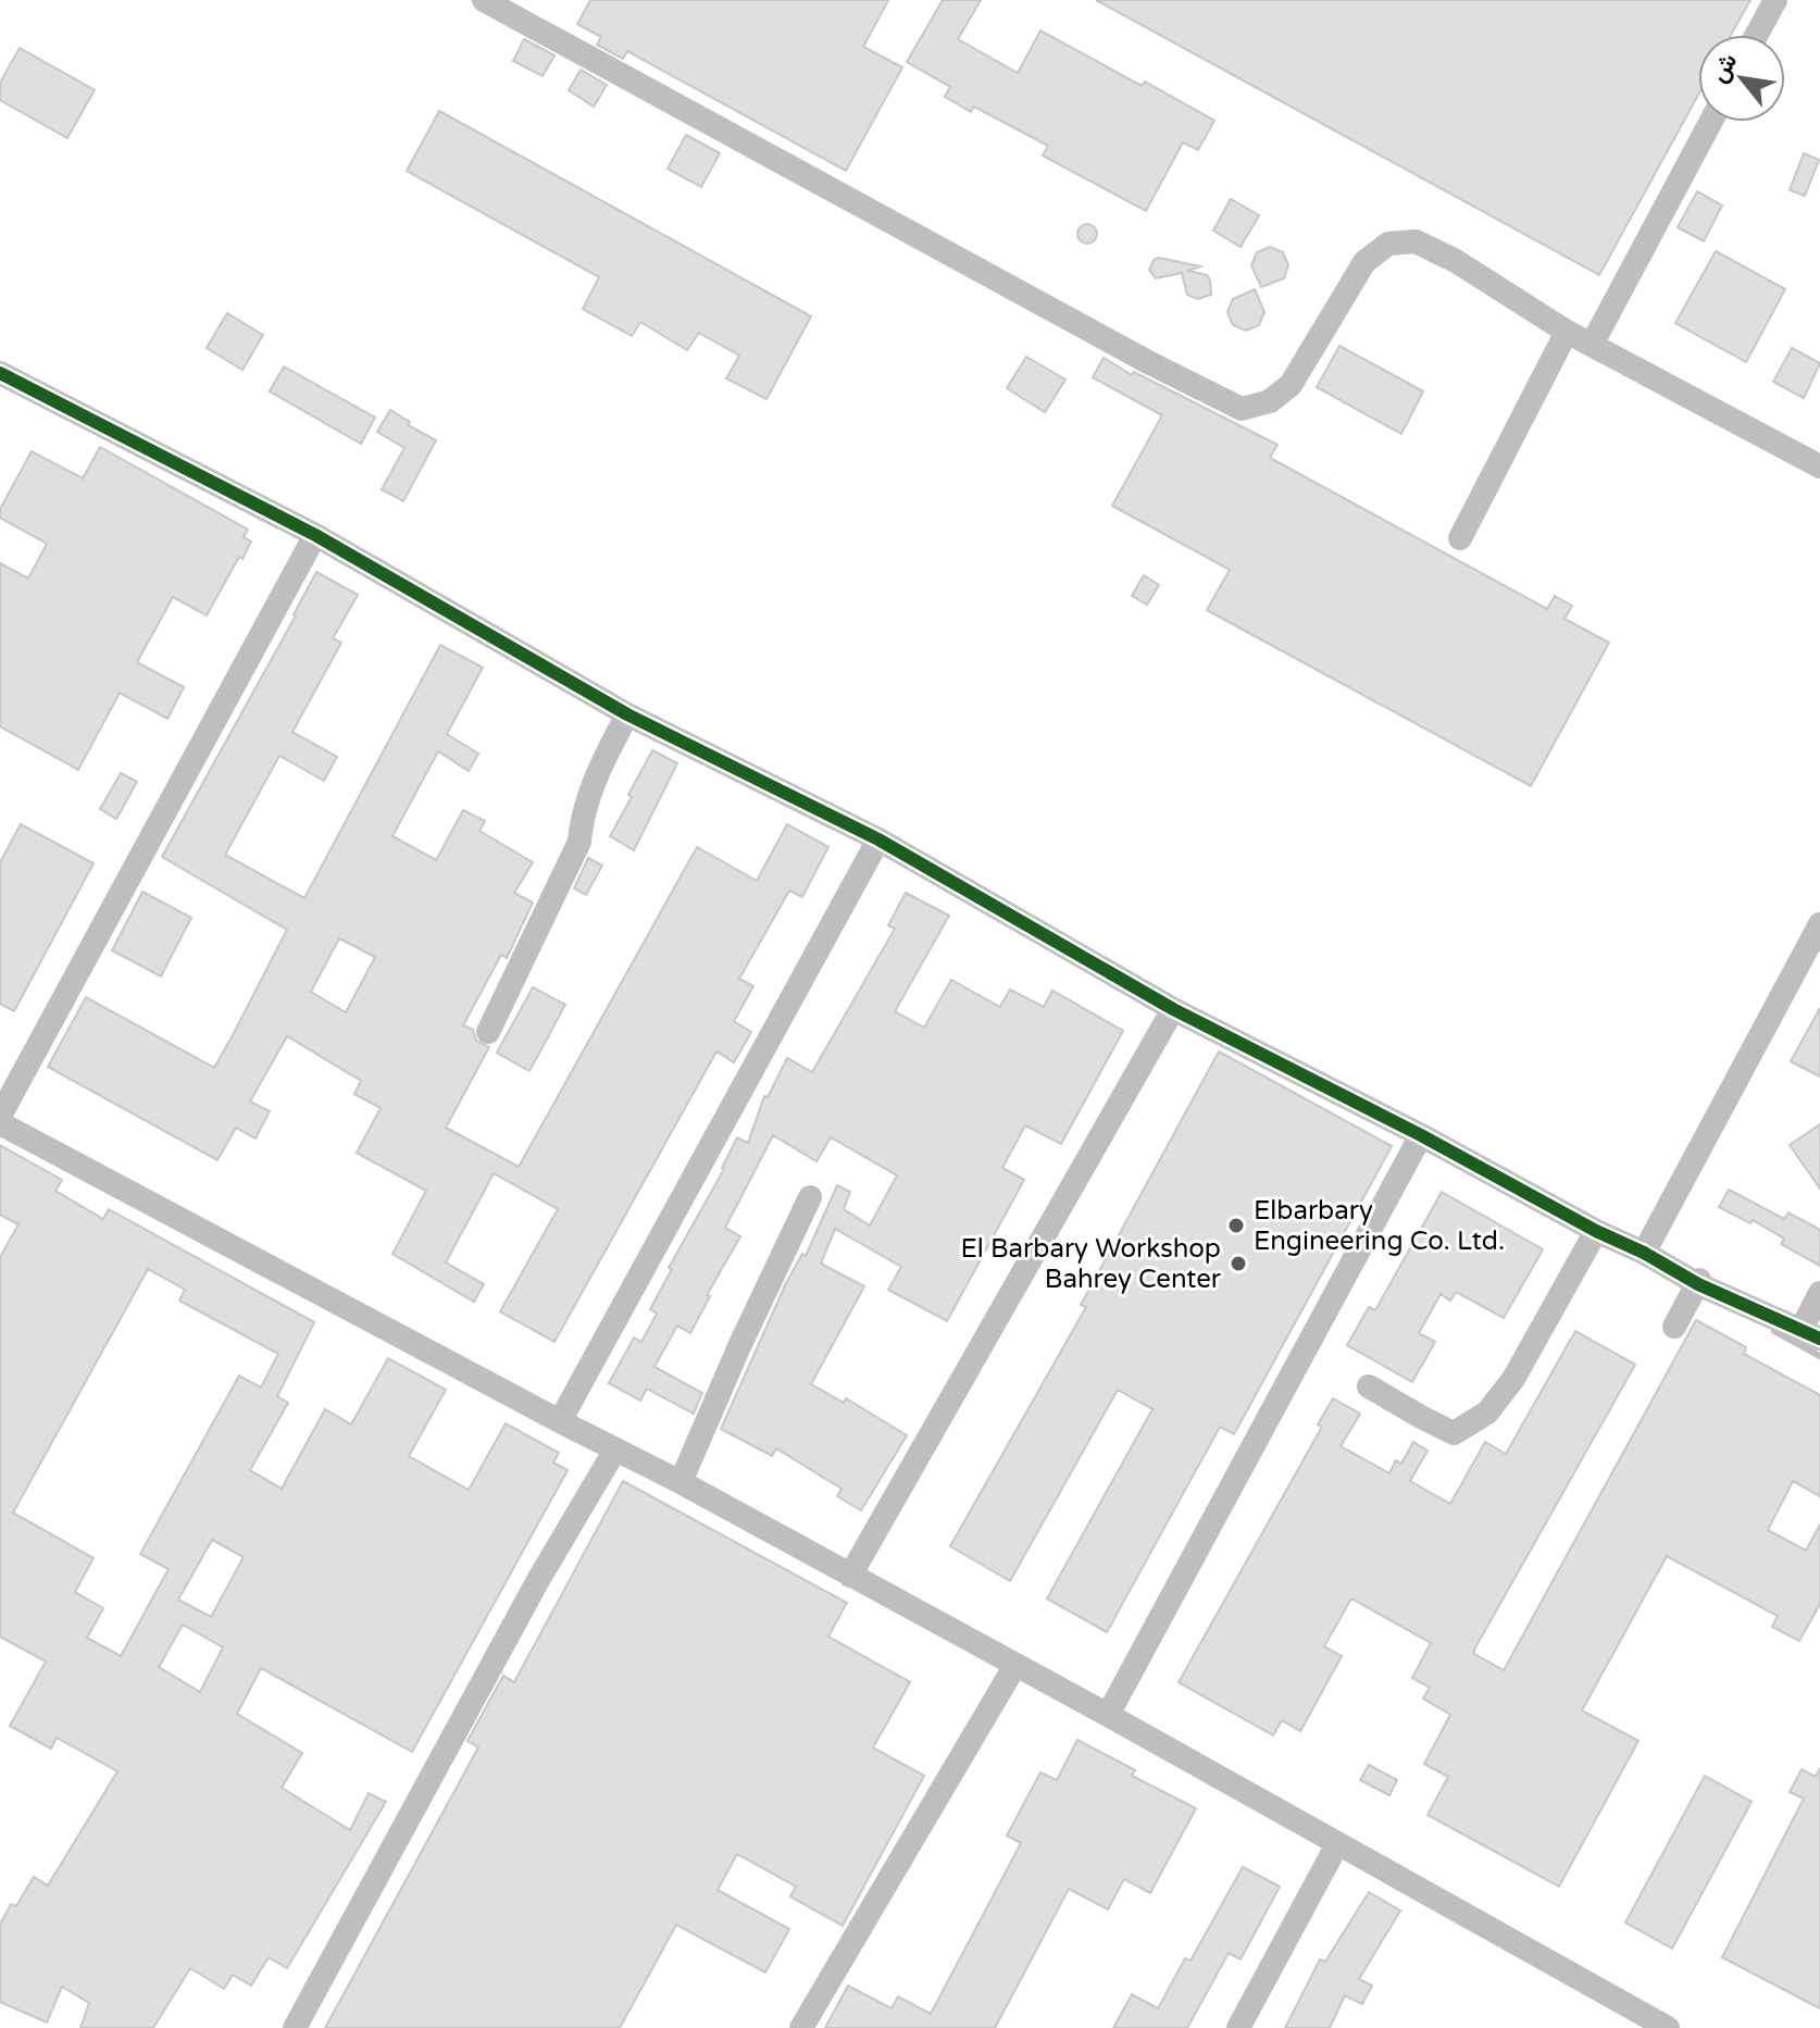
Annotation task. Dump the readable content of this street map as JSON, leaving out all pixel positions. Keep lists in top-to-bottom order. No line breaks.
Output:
{"places":["Elbarbary Engineering Co. Ltd.","El Barbary Workshop Bahrey Center"],"north":"top left"}
